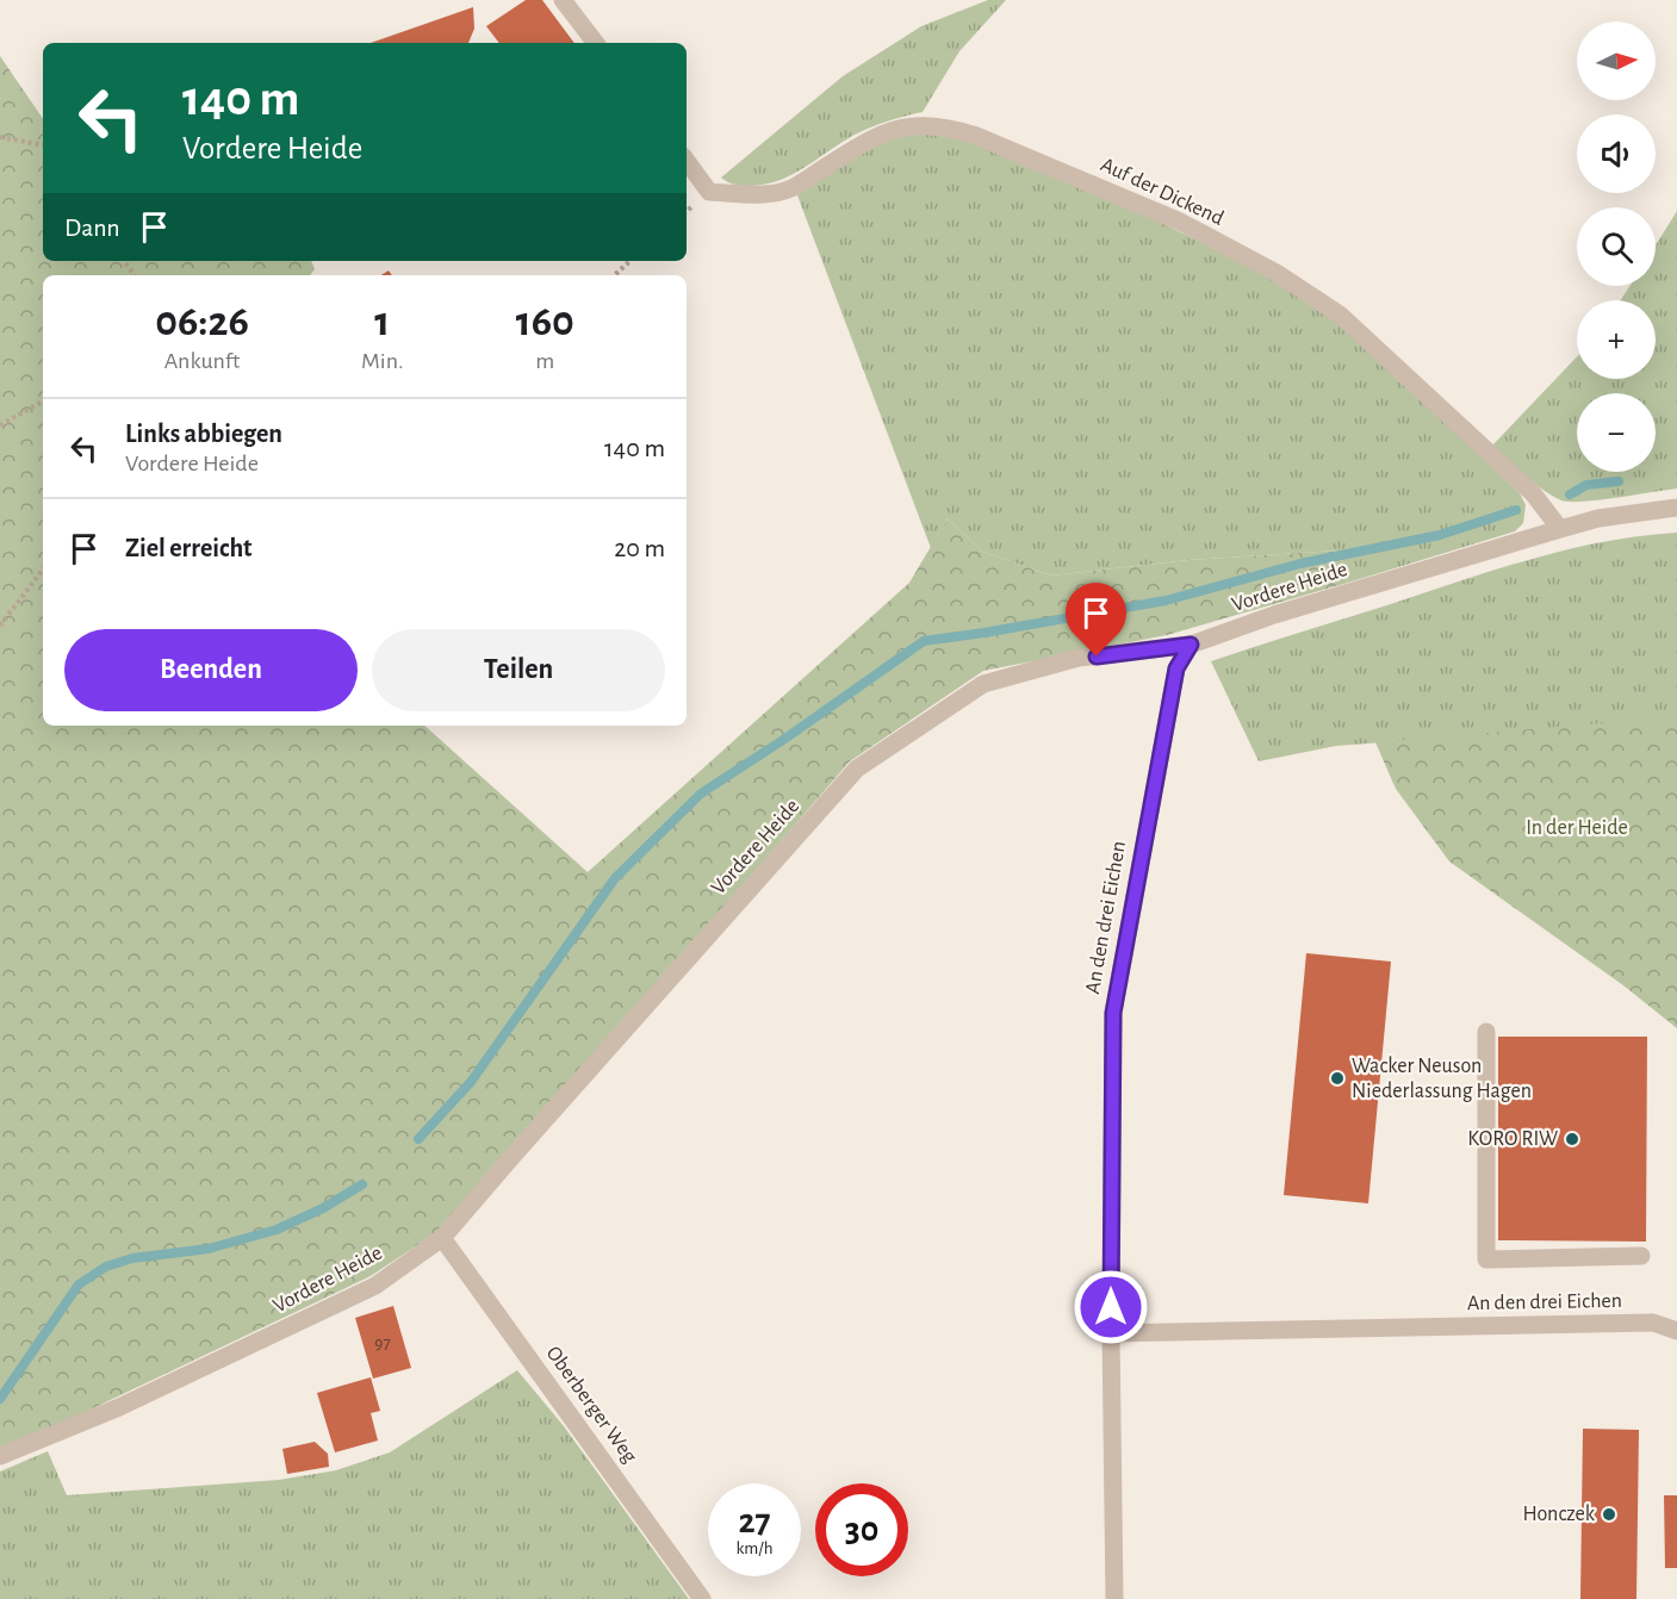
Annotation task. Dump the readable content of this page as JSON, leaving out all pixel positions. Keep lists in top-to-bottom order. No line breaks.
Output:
{"streets":{"street":["Auf der Dickend","Vordere Heide","An den drei Eichen","Oberberger Weg"]},"crossings":[["Auf der Dickend","Vordere Heide"],["Vordere Heide","An den drei Eichen"],["Vordere Heide","Oberberger Weg"]],"parks":["In der Heide"],"places":["Wacker Neuson Niederlassung Hagen","KORO RIW","Honczek"],"house_numbers":["97"],"north":"right","page":{"map_buttons":["+","−"],"turn":["140 m","Vordere Heide"],"then":"Dann","eta":["06:26","Ankunft","1","Min.","160","m"],"list":[{"name":"Links abbiegen","note":"Vordere Heide","value":"140 m"},{"name":"Ziel erreicht","value":"20 m"}],"buttons":["Beenden","Teilen"],"speed":"27 km/h","limit":"30"}}
